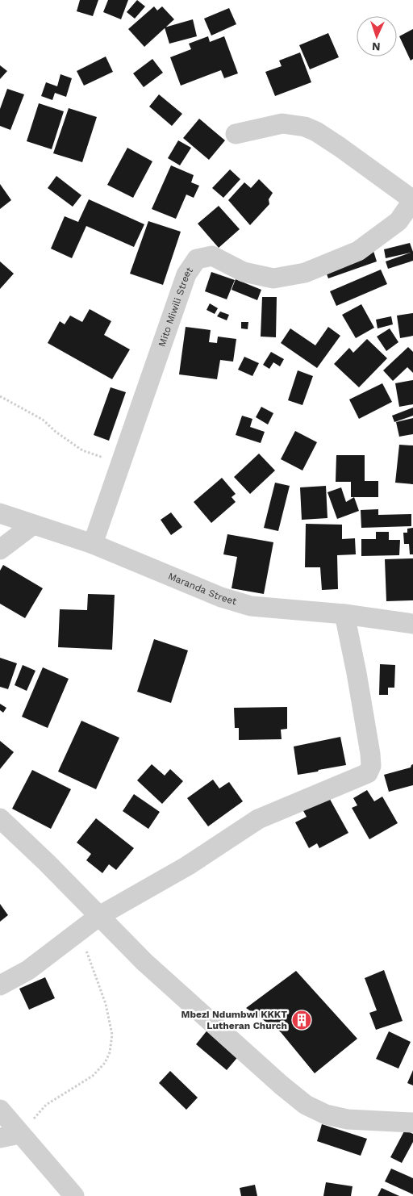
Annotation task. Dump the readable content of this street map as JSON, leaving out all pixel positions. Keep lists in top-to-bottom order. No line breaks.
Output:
{"streets":{"street":["Mito Miwili Street","Maranda Street"]},"crossings":[["Mito Miwili Street","Maranda Street"]],"places":{"building":["Mbezi Ndumbwi KKKT Lutheran Church"]},"north":"bottom"}
